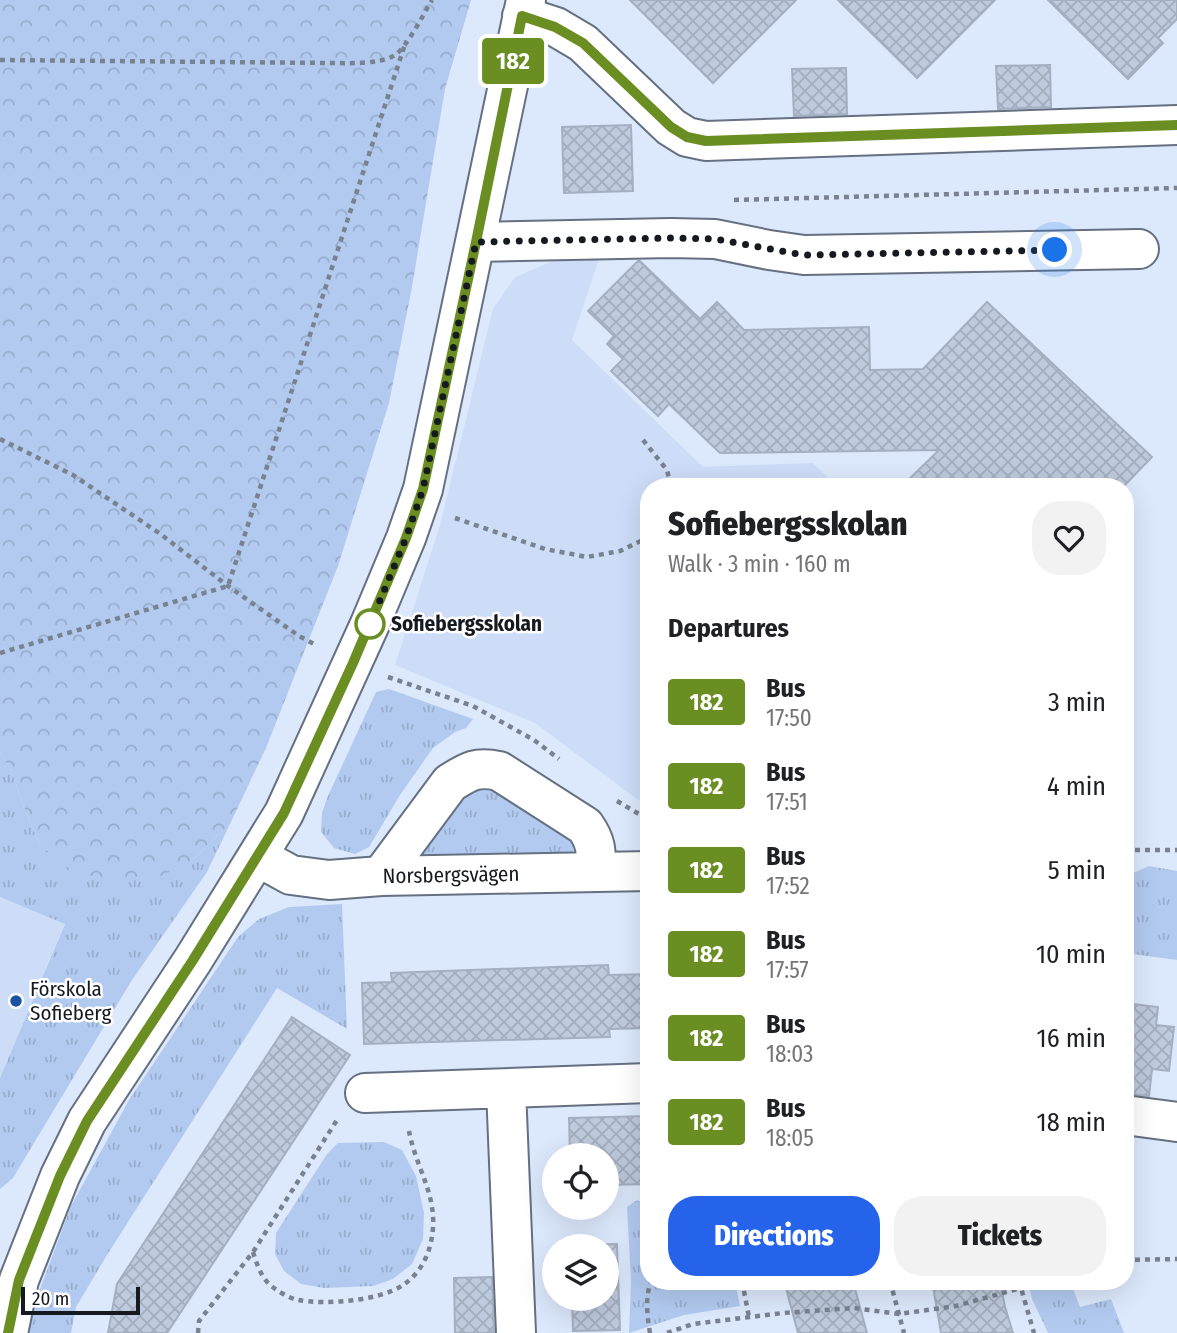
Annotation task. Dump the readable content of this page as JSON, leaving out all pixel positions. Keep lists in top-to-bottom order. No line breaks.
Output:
{"streets":{"street":["Norsbergsvägen"]},"places":["Sofiebergsskolan","Förskola Sofieberg"],"lines":["bus line 182"],"scale_bar":"20 m","page":{"on_map":"182","heading":[["Sofiebergsskolan","Walk · 3 min · 160 m"],"Departures"],"list":[{"mark":"182","name":"Bus","note":"17:50","value":"3 min"},{"mark":"182","name":"Bus","note":"17:51","value":"4 min"},{"mark":"182","name":"Bus","note":"17:52","value":"5 min"},{"mark":"182","name":"Bus","note":"17:57","value":"10 min"},{"mark":"182","name":"Bus","note":"18:03","value":"16 min"},{"mark":"182","name":"Bus","note":"18:05","value":"18 min"}],"buttons":["Directions","Tickets"],"scale":"20 m"}}
